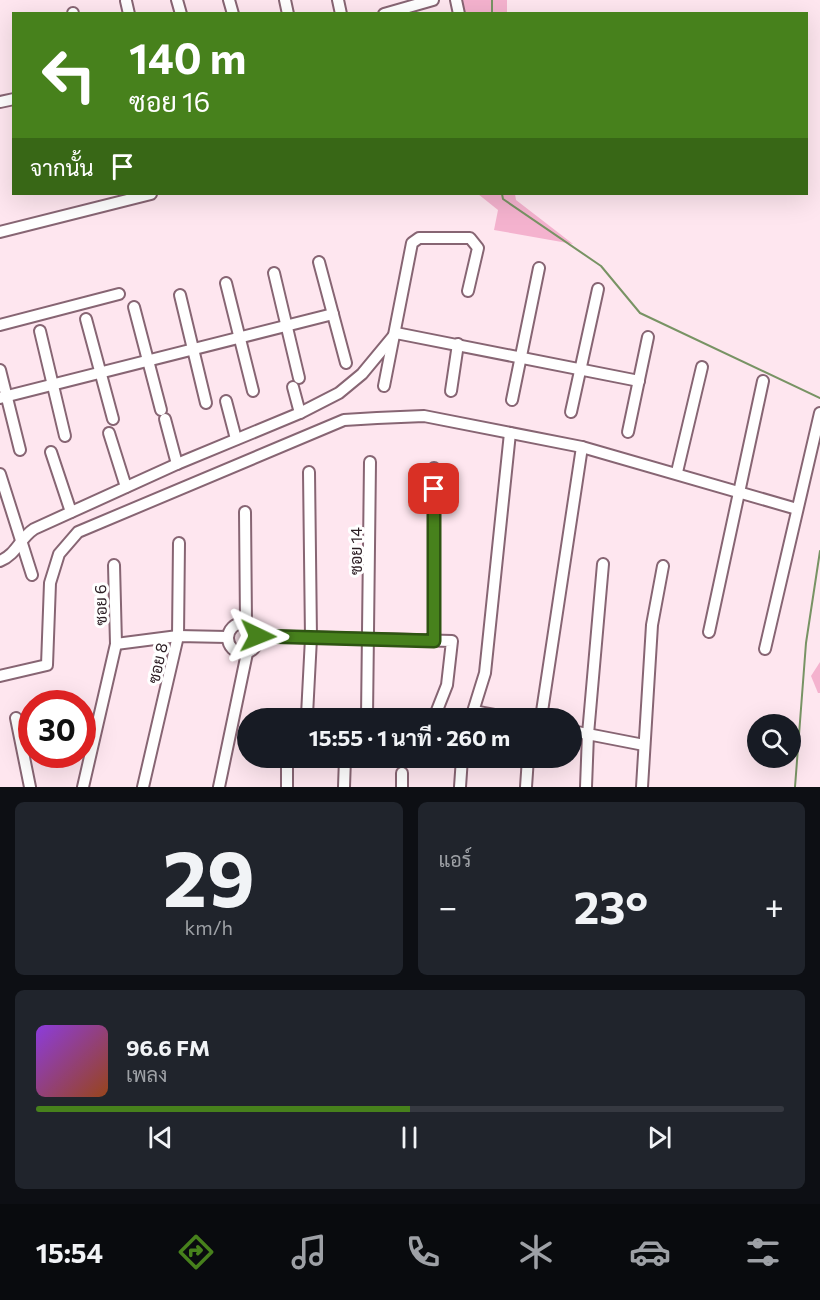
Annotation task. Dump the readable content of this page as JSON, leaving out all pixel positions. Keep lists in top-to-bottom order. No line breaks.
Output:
{"streets":{"street":["ซอย 14","ซอย 6","ซอย 8"]},"page":{"turn":["140 m","ซอย 16"],"then":"จากนั้น","limit":"30","trip":"15:55 · 1 นาที · 260 m","tile":[["29","km/h"],"แอร์"],"heat":["−","23°","+"],"song":["96.6 FM","เพลง"],"tabs":"15:54"}}
